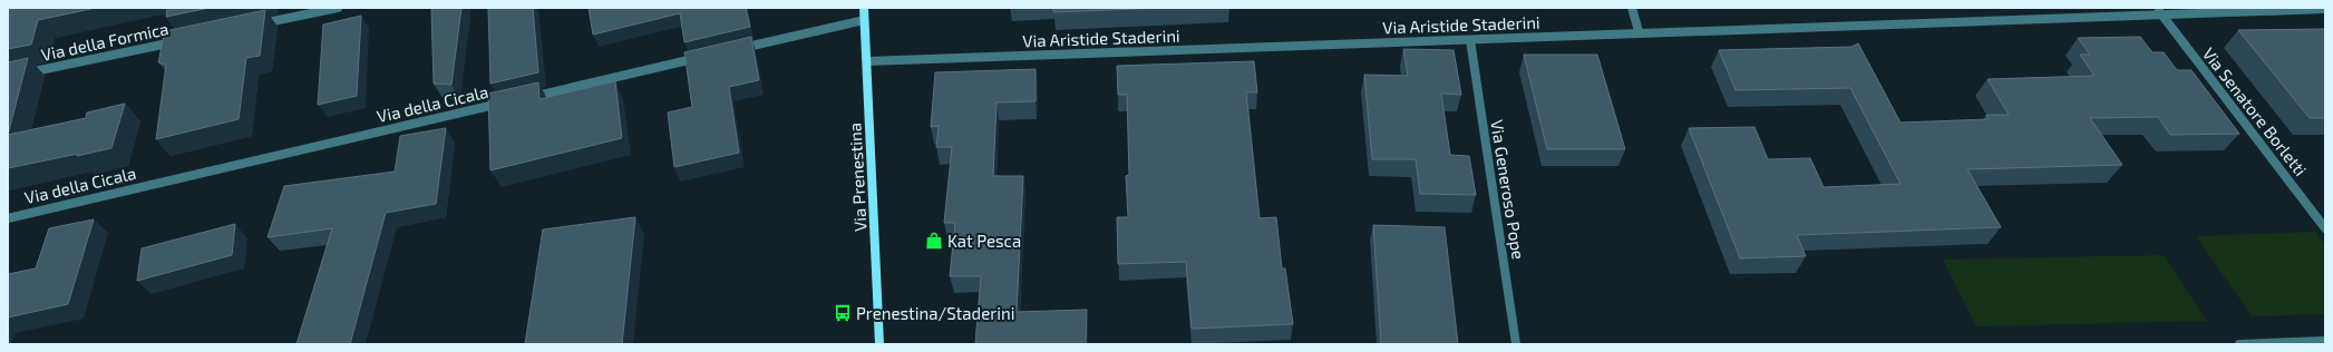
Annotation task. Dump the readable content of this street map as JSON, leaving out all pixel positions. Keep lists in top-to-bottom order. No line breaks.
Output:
{"streets":{"street":["Via Aristide Staderini","Via della Formica","Via della Cicala","Via Senatore Borletti","Via Prenestina","Via Generoso Pope"]},"crossings":[["Via Aristide Staderini","Via Senatore Borletti"],["Via Aristide Staderini","Via Prenestina"],["Via Aristide Staderini","Via Generoso Pope"]],"places":{"shop":["Kat Pesca"],"bus stop":["Prenestina/Staderini"]}}
